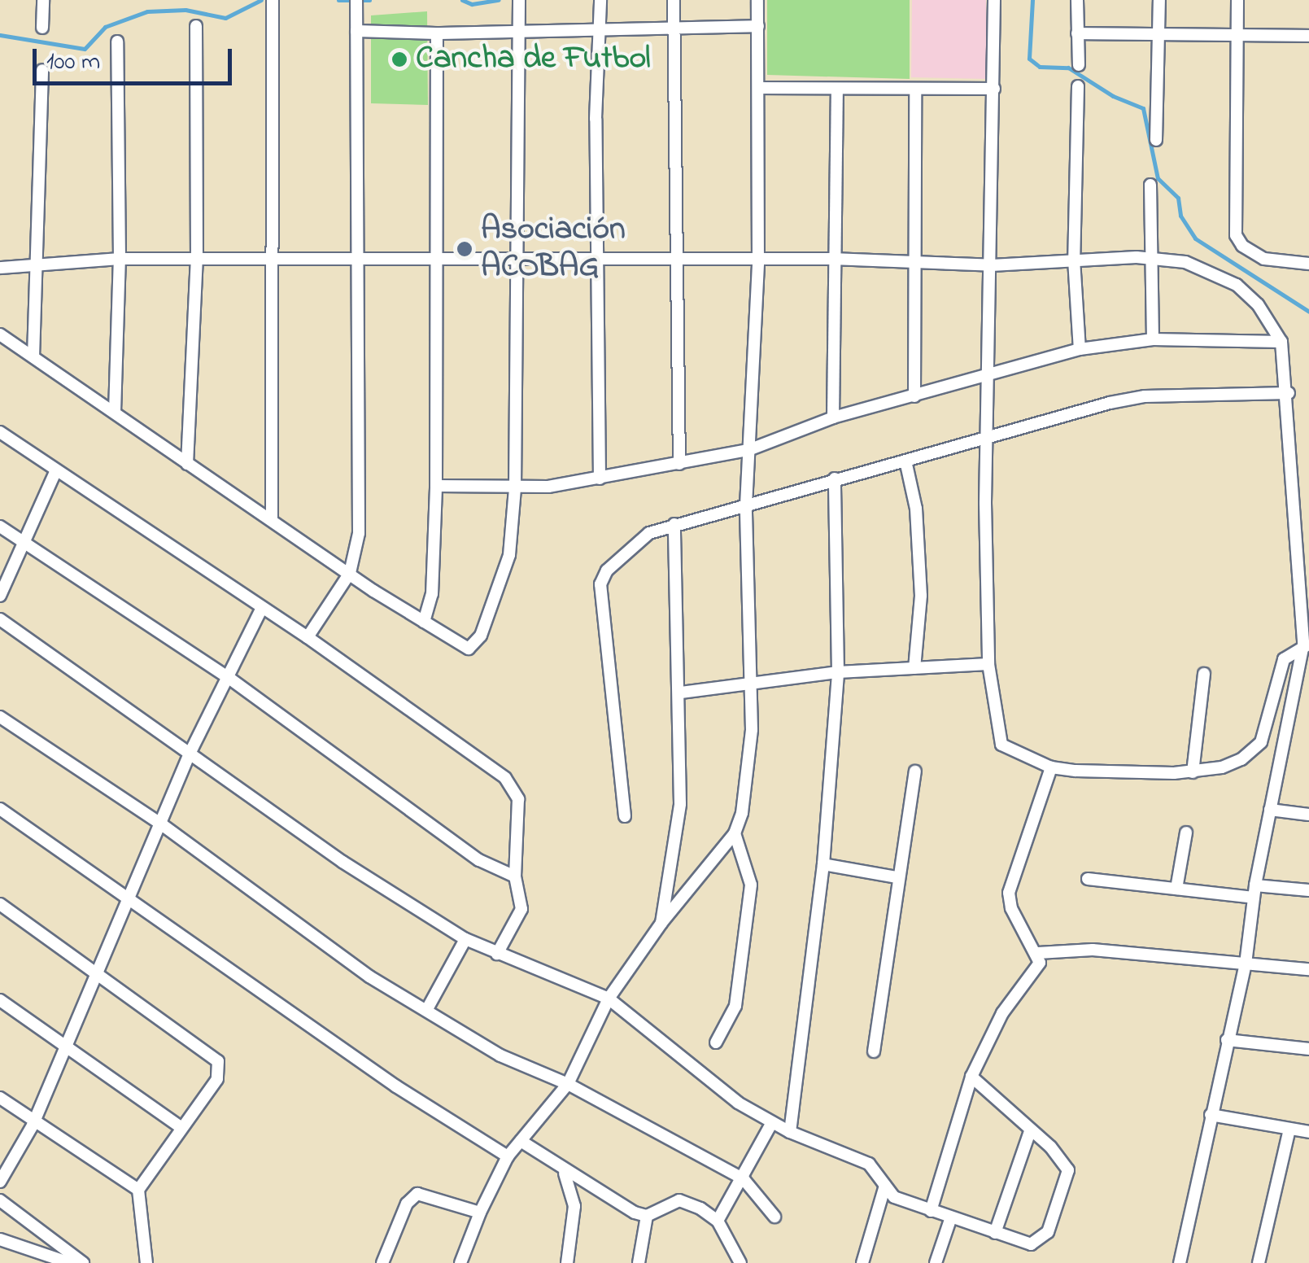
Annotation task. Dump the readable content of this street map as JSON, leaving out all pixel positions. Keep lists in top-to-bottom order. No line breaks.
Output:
{"places":["Cancha de Futbol","Asociación ACOBAG"],"scale_bar":"100 m"}
